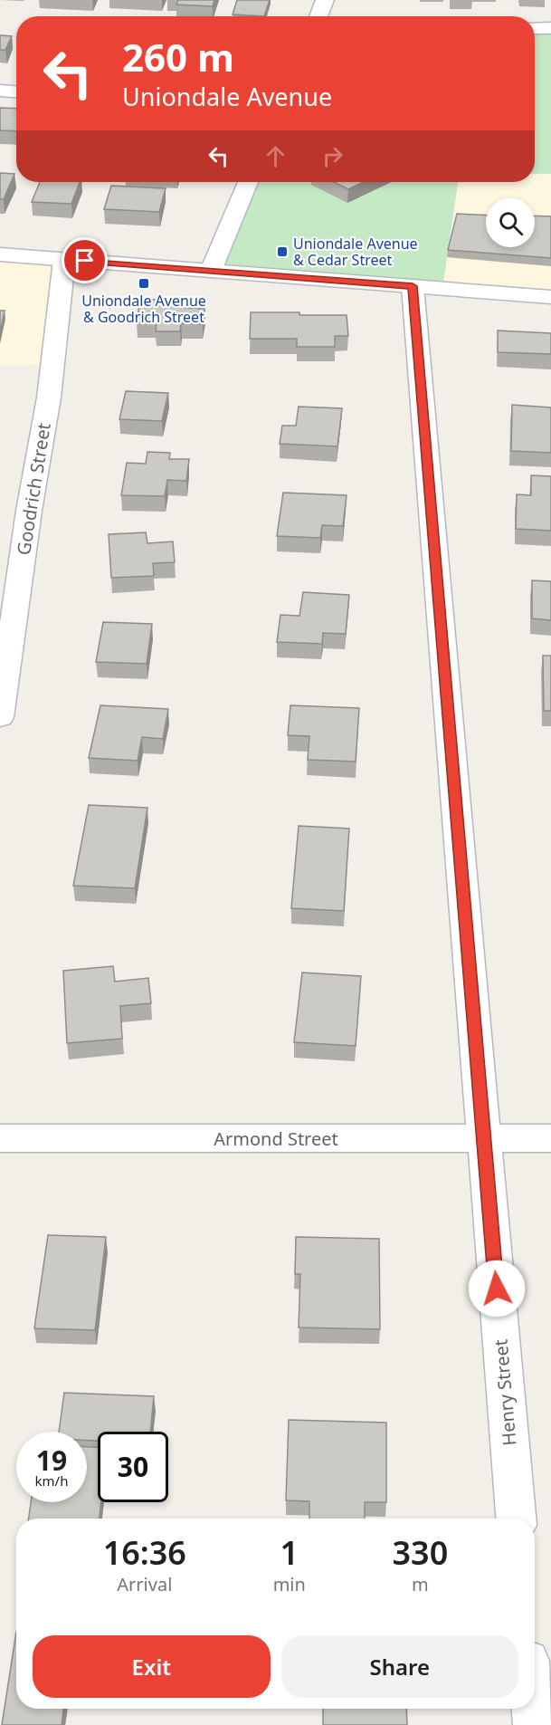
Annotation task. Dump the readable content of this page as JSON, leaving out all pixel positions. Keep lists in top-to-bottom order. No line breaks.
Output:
{"streets":{"street":["Goodrich Street","Armond Street","Henry Street"]},"crossings":[["Armond Street","Henry Street"]],"places":{"transit":["Uniondale Avenue & Cedar Street","Uniondale Avenue & Goodrich Street"]},"page":{"turn":["260 m","Uniondale Avenue"],"speed":"19 km/h","limit":"30","eta":["16:36","Arrival","1","min","330","m"],"buttons":["Exit","Share"]}}
